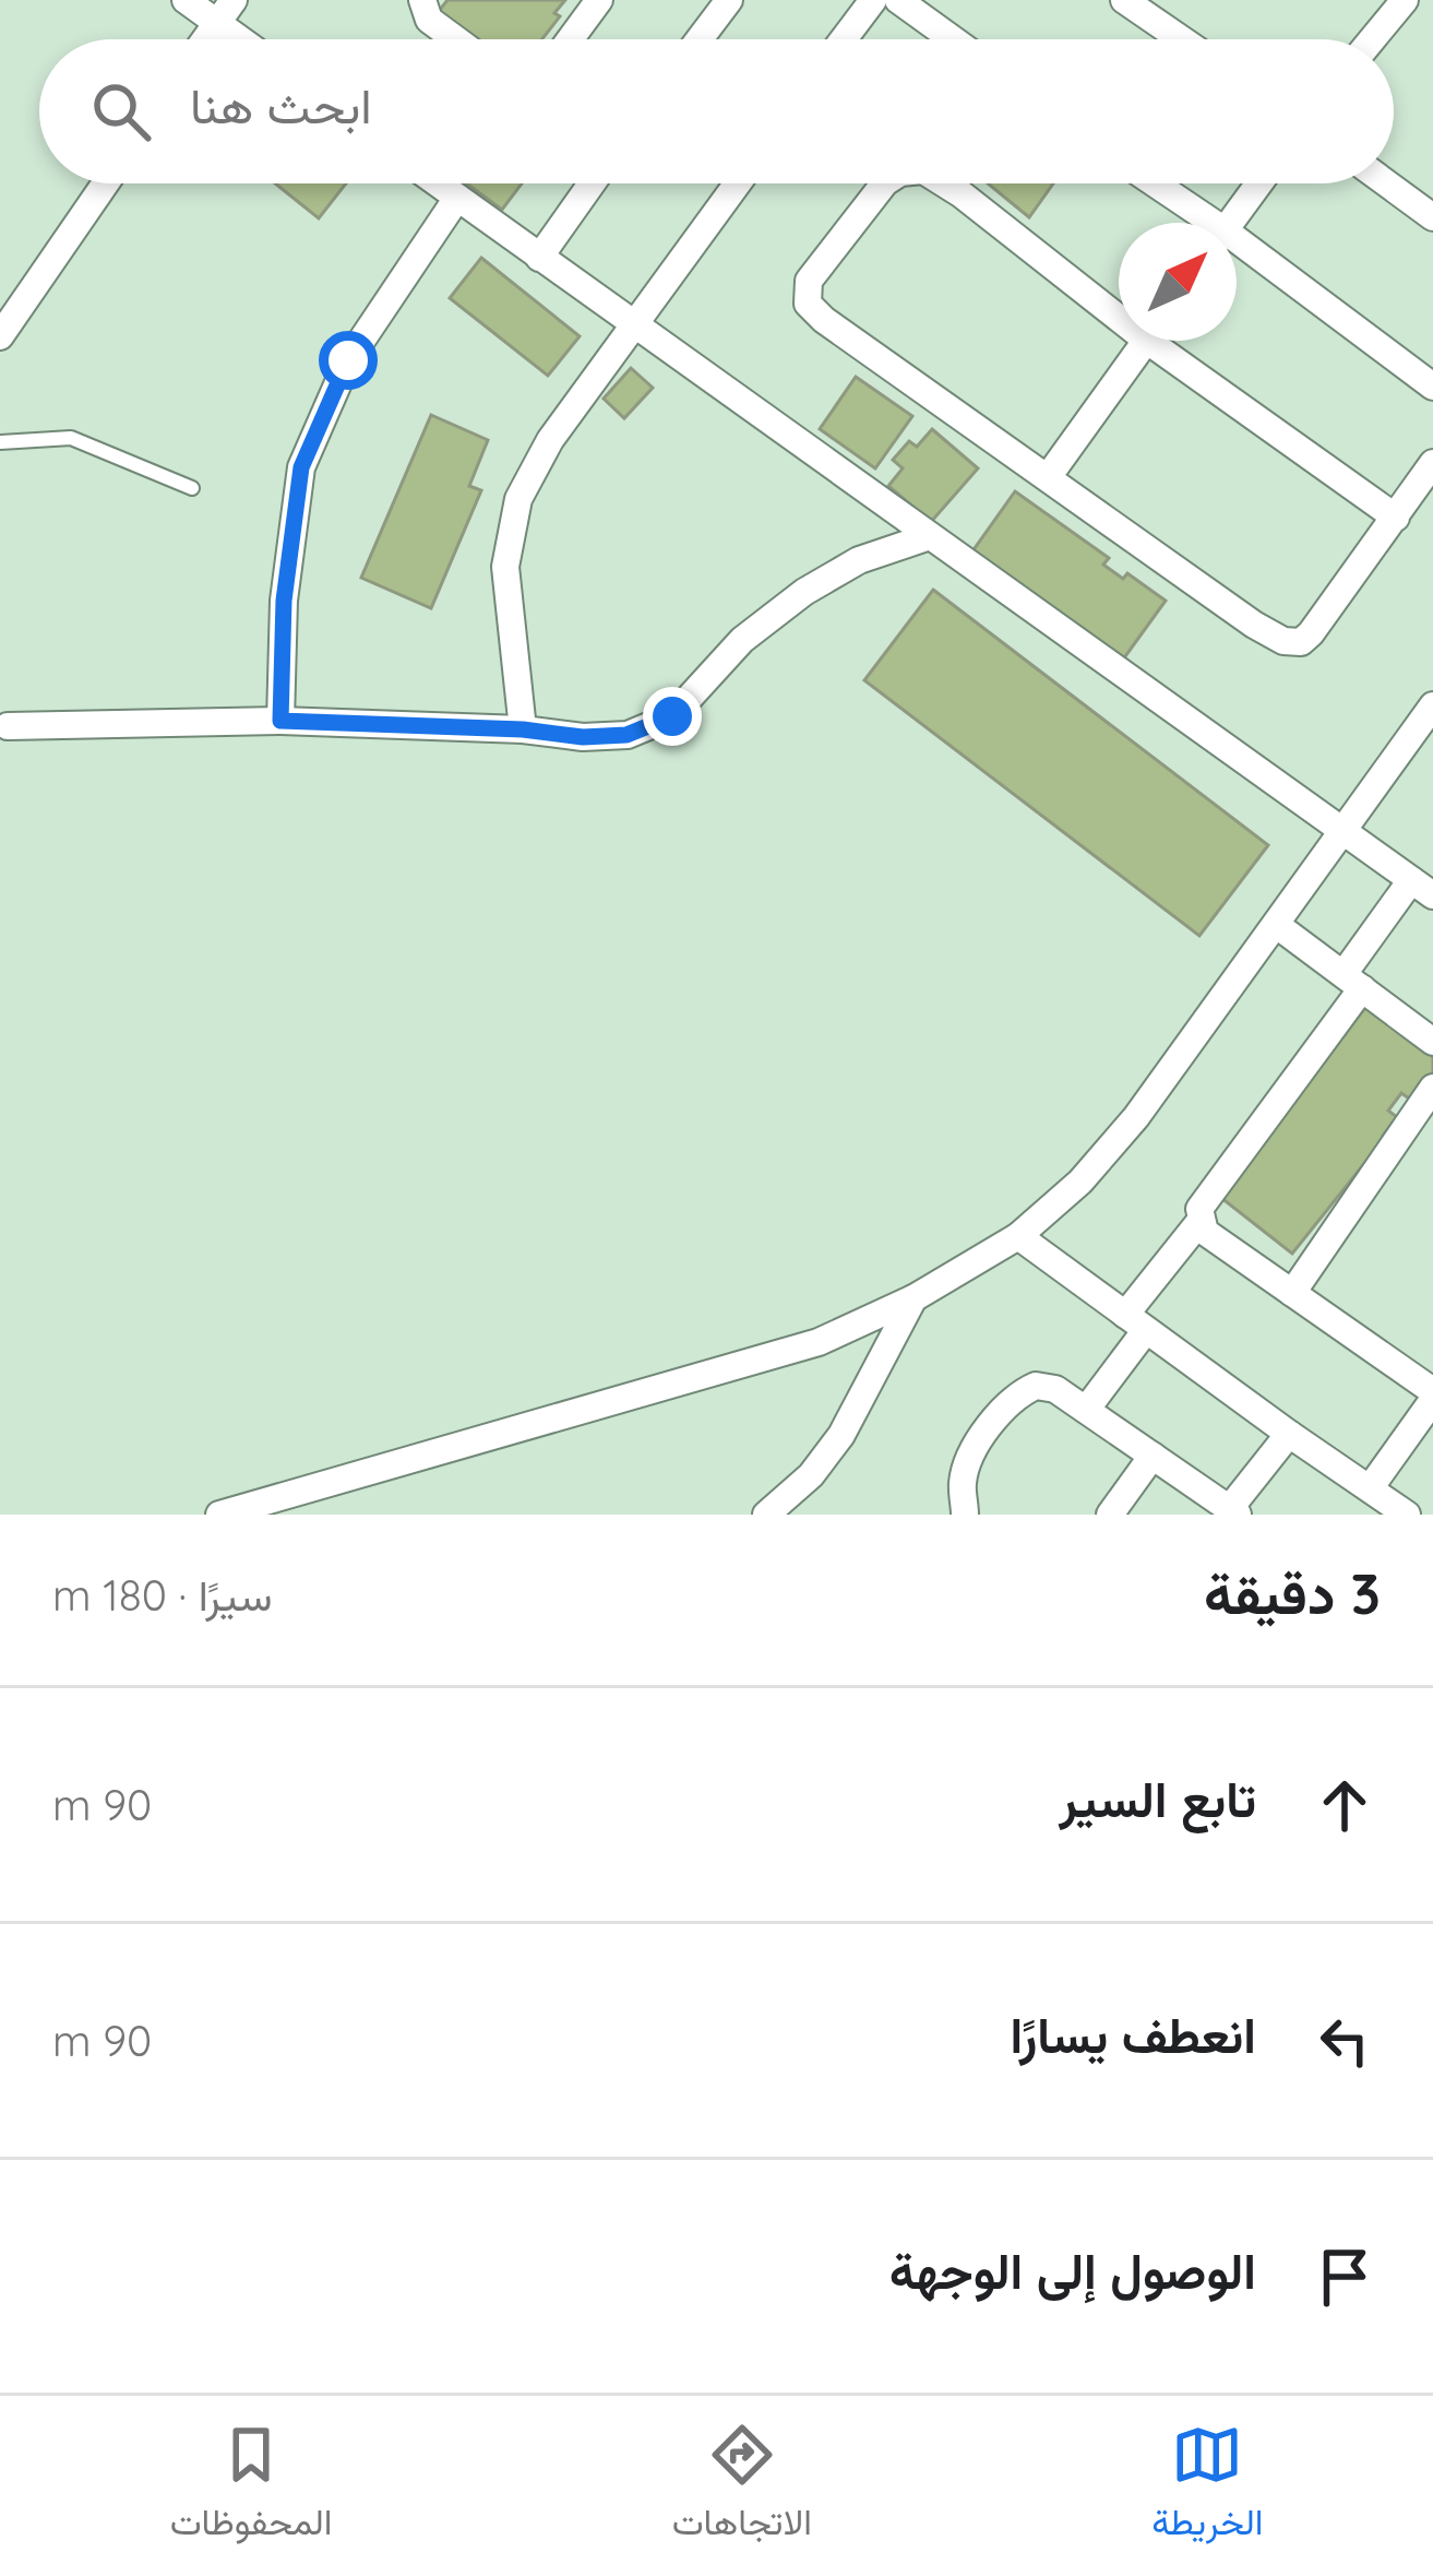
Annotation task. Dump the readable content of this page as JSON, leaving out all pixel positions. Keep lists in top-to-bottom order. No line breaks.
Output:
{"north":"top right","page":{"search":"ابحث هنا","heading":["3 دقيقة","سيرًا · 180 m"],"list":[["تابع السير","90 m"],["انعطف يسارًا","90 m"],"الوصول إلى الوجهة"],"nav":["الخريطة","الاتجاهات","المحفوظات"]}}
